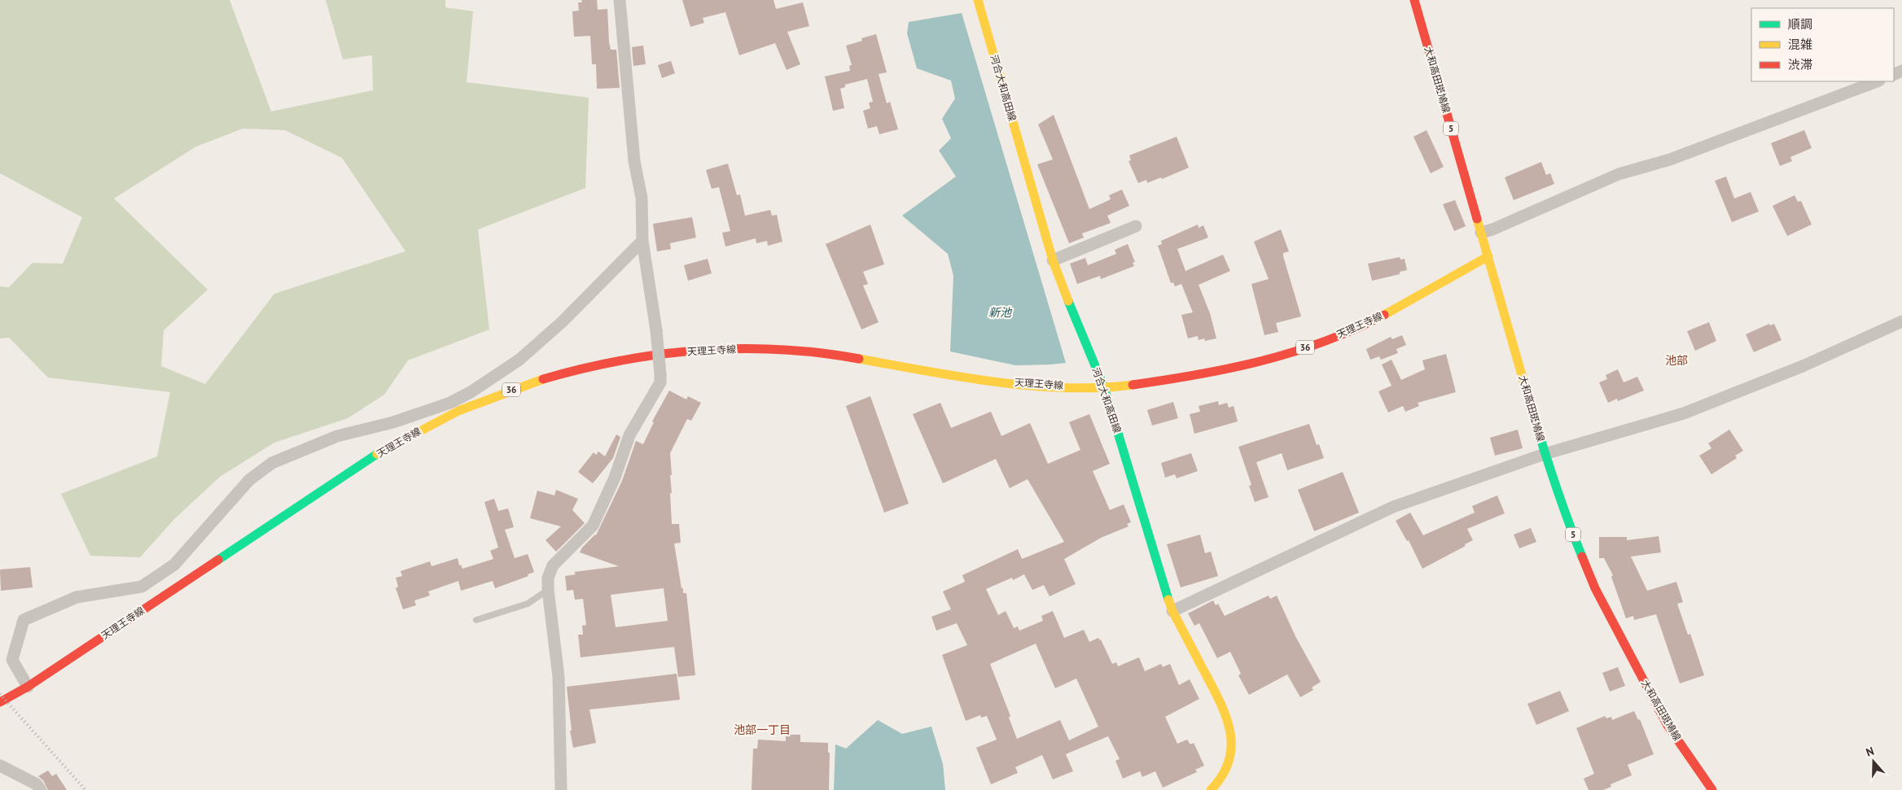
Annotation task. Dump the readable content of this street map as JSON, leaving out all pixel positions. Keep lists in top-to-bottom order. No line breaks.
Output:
{"streets":{"main road":["大和高田斑鳩線","河合大和高田線","5","天理王寺線","36"]},"crossings":[["大和高田斑鳩線","天理王寺線"],["河合大和高田線","天理王寺線"]],"districts":["池部","池部一丁目"],"water":["新池"],"legend":["順調","混雑","渋滞"],"north":"top"}
